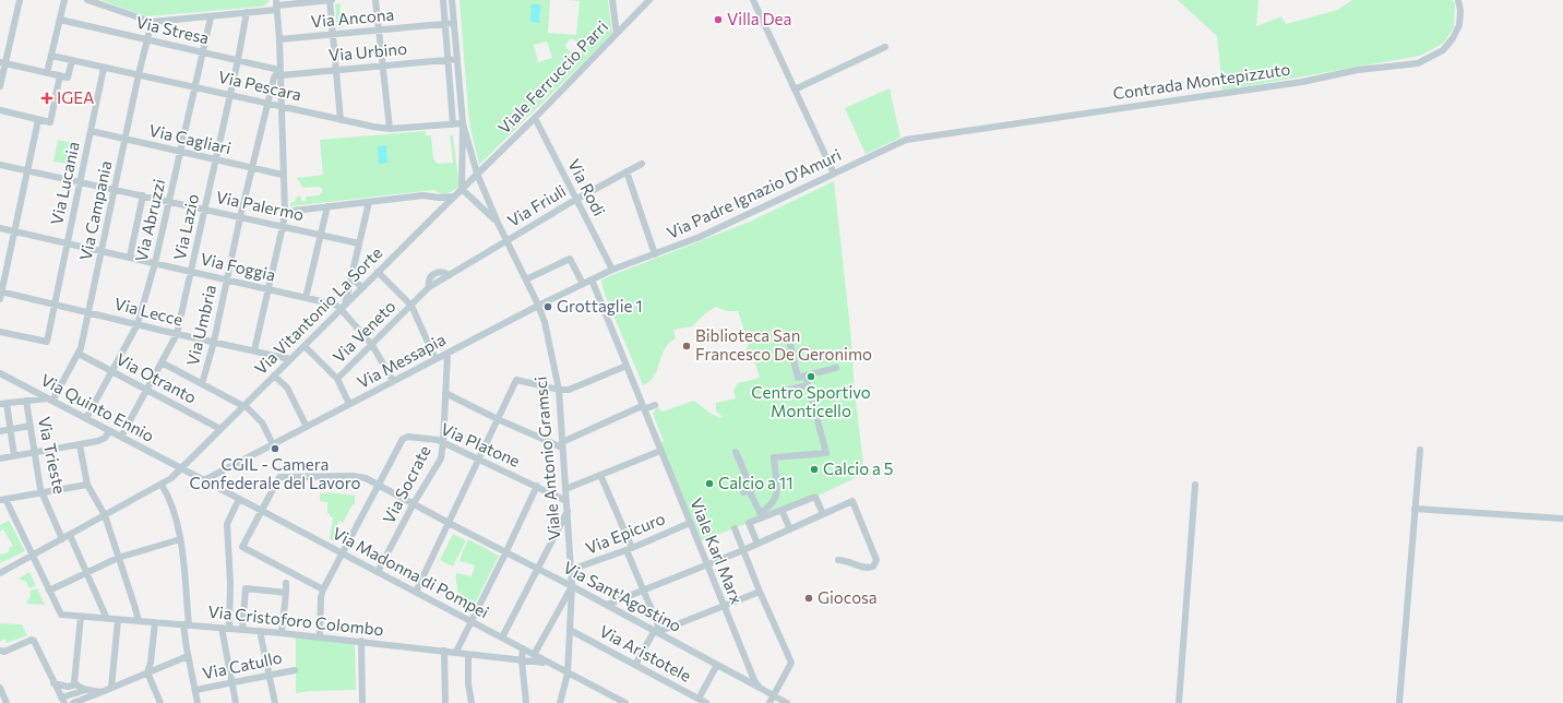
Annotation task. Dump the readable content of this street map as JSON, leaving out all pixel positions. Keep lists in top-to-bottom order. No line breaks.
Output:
{"streets":{"street":["Via Ancona","Via Stresa","Via Urbino","Viale Ferruccio Parri","Contrada Montepizzuto","Via Pescara","Via Cagliari","Via Lucania","Via Rodi","Via Padre Ignazio D'Amuri","Via Palermo","Via Friuli","Via Campania","Via Abruzzi","Via Lazio","Via Foggia","Via Vitantonio La Sorte","Via Lecce","Via Umbria","Via Veneto","Via Messapia","Via Otranto","Via Quinto Ennio","Via Platone","Via Trieste","Viale Antonio Gramsci","Via Socrate","Via Epicuro","Viale Karl Marx","Via Madonna di Pompei","Via Sant'Agostino","Via Cristoforo Colombo","Via Aristotele","Via Catullo"]},"crossings":[["Via Ancona","Viale Antonio Gramsci"],["Via Stresa","Via Urbino"],["Via Stresa","Via Campania"],["Via Stresa","Via Abruzzi"],["Via Stresa","Via Lazio"],["Via Stresa","Via Umbria"],["Via Urbino","Via Umbria"],["Via Urbino","Viale Antonio Gramsci"],["Viale Ferruccio Parri","Via Rodi"],["Viale Ferruccio Parri","Via Vitantonio La Sorte"],["Viale Ferruccio Parri","Viale Antonio Gramsci"],["Contrada Montepizzuto","Via Padre Ignazio D'Amuri"],["Via Pescara","Via Lucania"],["Via Pescara","Via Campania"],["Via Pescara","Via Abruzzi"],["Via Pescara","Via Lazio"],["Via Pescara","Via Umbria"],["Via Pescara","Viale Antonio Gramsci"],["Via Cagliari","Via Lucania"],["Via Cagliari","Via Campania"],["Via Cagliari","Via Abruzzi"],["Via Cagliari","Via Lazio"],["Via Cagliari","Via Umbria"],["Via Lucania","Via Palermo"],["Via Lucania","Via Foggia"],["Via Lucania","Via Lecce"],["Via Rodi","Via Padre Ignazio D'Amuri"],["Via Rodi","Via Friuli"],["Via Rodi","Via Messapia"],["Via Padre Ignazio D'Amuri","Via Messapia"],["Via Palermo","Via Campania"],["Via Palermo","Via Abruzzi"],["Via Palermo","Via Lazio"],["Via Palermo","Via Umbria"],["Via Friuli","Via Veneto"],["Via Friuli","Viale Antonio Gramsci"],["Via Campania","Via Foggia"],["Via Campania","Via Lecce"],["Via Campania","Via Otranto"],["Via Campania","Via Quinto Ennio"],["Via Abruzzi","Via Foggia"],["Via Abruzzi","Via Lecce"],["Via Abruzzi","Via Otranto"],["Via Abruzzi","Via Quinto Ennio"],["Via Lazio","Via Foggia"],["Via Lazio","Via Lecce"],["Via Lazio","Via Otranto"],["Via Lazio","Via Quinto Ennio"],["Via Foggia","Via Vitantonio La Sorte"],["Via Foggia","Via Umbria"],["Via Vitantonio La Sorte","Via Lecce"],["Via Vitantonio La Sorte","Via Otranto"],["Via Vitantonio La Sorte","Via Quinto Ennio"],["Via Vitantonio La Sorte","Via Trieste"],["Via Vitantonio La Sorte","Viale Antonio Gramsci"],["Via Vitantonio La Sorte","Via Madonna di Pompei"],["Via Lecce","Via Umbria"],["Via Messapia","Viale Antonio Gramsci"],["Via Messapia","Via Socrate"],["Via Messapia","Viale Karl Marx"],["Via Messapia","Via Madonna di Pompei"],["Via Quinto Ennio","Via Madonna di Pompei"],["Via Platone","Viale Antonio Gramsci"],["Via Platone","Via Socrate"],["Via Platone","Via Madonna di Pompei"],["Via Platone","Via Sant'Agostino"],["Viale Antonio Gramsci","Via Epicuro"],["Viale Antonio Gramsci","Via Madonna di Pompei"],["Viale Antonio Gramsci","Via Sant'Agostino"],["Viale Antonio Gramsci","Via Aristotele"],["Via Socrate","Via Madonna di Pompei"],["Via Socrate","Via Sant'Agostino"],["Via Epicuro","Viale Karl Marx"],["Viale Karl Marx","Via Sant'Agostino"],["Via Madonna di Pompei","Via Sant'Agostino"],["Via Madonna di Pompei","Via Cristoforo Colombo"]],"places":{"other":["Villa Dea","Grottaglie 1","Biblioteca San Francesco De Geronimo","Centro Sportivo Monticello","CGIL - Camera Confederale del Lavoro","Calcio a 5","Calcio a 11","Giocosa"],"health":["IGEA"]}}
